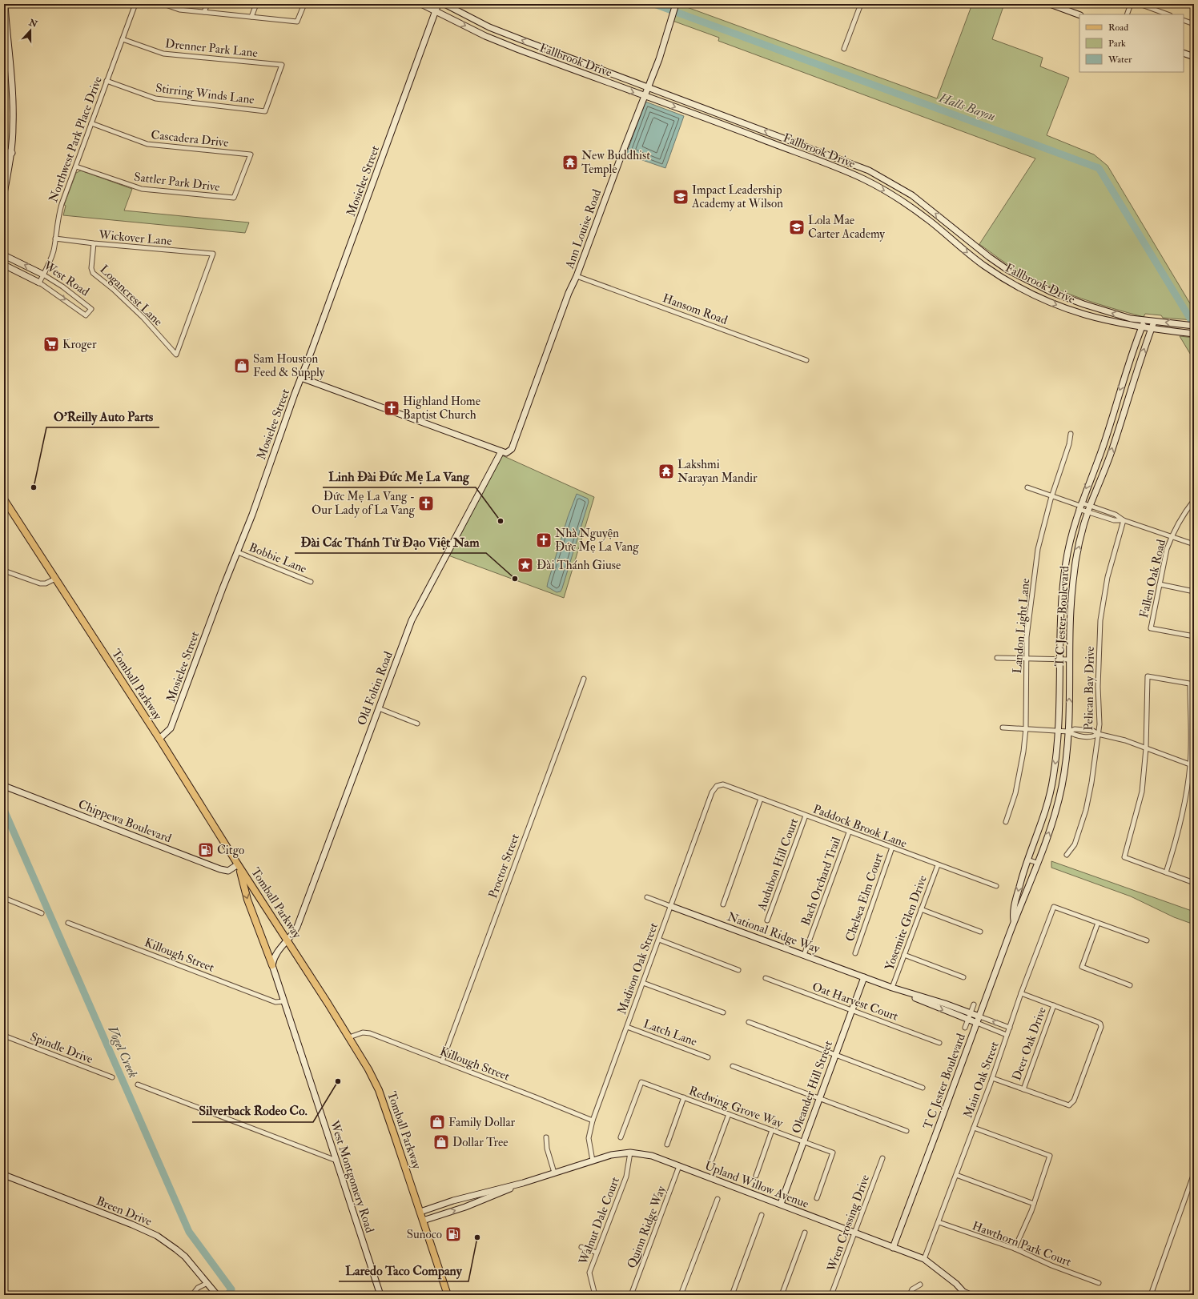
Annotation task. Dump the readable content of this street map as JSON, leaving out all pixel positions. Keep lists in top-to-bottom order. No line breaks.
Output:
{"streets":{"main road":["Tomball Parkway"],"street":["Drenner Park Lane","Fallbrook Drive","Stirring Winds Lane","Cascadera Drive","Northwest Park Place Drive","Mosielee Street","Sattler Park Drive","Ann Louise Road","Wickover Lane","West Road","Logancrest Lane","Hansom Road","Bobbie Lane","Fallen Oak Road","T C Jester Boulevard","Landon Light Lane","Old Foltin Road","Pelican Bay Drive","Chippewa Boulevard","Paddock Brook Lane","Audubon Hill Court","Proctor Street","Bach Orchard Trail","Chelsea Elm Court","Yosemite Glen Drive","National Ridge Way","Killough Street","Madison Oak Street","Oat Harvest Court","Latch Lane","Deer Oak Drive","Spindle Drive","Main Oak Street","Oleander Hill Street","Redwing Grove Way","West Montgomery Road","Upland Willow Avenue","Breen Drive","Walnut Dale Court","Wren Crossing Drive","Quinn Ridge Way","Hawthorn Park Court"]},"crossings":[["Drenner Park Lane","Stirring Winds Lane"],["Drenner Park Lane","Northwest Park Place Drive"],["Fallbrook Drive","Mosielee Street"],["Fallbrook Drive","Ann Louise Road"],["Fallbrook Drive","T C Jester Boulevard"],["Stirring Winds Lane","Northwest Park Place Drive"],["Cascadera Drive","Northwest Park Place Drive"],["Cascadera Drive","Sattler Park Drive"],["Northwest Park Place Drive","Sattler Park Drive"],["Northwest Park Place Drive","Wickover Lane"],["Northwest Park Place Drive","West Road"],["Mosielee Street","Bobbie Lane"],["Mosielee Street","Tomball Parkway"],["Ann Louise Road","Hansom Road"],["Ann Louise Road","Old Foltin Road"],["Wickover Lane","Logancrest Lane"],["T C Jester Boulevard","National Ridge Way"],["T C Jester Boulevard","Upland Willow Avenue"],["Tomball Parkway","Old Foltin Road"],["Tomball Parkway","Chippewa Boulevard"],["Tomball Parkway","Killough Street"],["Tomball Parkway","Upland Willow Avenue"],["Paddock Brook Lane","Audubon Hill Court"],["Paddock Brook Lane","Bach Orchard Trail"],["Paddock Brook Lane","Chelsea Elm Court"],["Paddock Brook Lane","Yosemite Glen Drive"],["Paddock Brook Lane","Madison Oak Street"],["Proctor Street","Killough Street"],["Bach Orchard Trail","National Ridge Way"],["Yosemite Glen Drive","National Ridge Way"],["National Ridge Way","Madison Oak Street"],["National Ridge Way","Main Oak Street"],["National Ridge Way","Oleander Hill Street"],["Killough Street","Madison Oak Street"],["Killough Street","West Montgomery Road"],["Madison Oak Street","Latch Lane"],["Madison Oak Street","Upland Willow Avenue"],["Oat Harvest Court","Oleander Hill Street"],["Main Oak Street","Upland Willow Avenue"],["Main Oak Street","Hawthorn Park Court"],["Oleander Hill Street","Redwing Grove Way"],["Oleander Hill Street","Upland Willow Avenue"],["Upland Willow Avenue","Walnut Dale Court"],["Upland Willow Avenue","Wren Crossing Drive"],["Upland Willow Avenue","Quinn Ridge Way"]],"water":["Halls Bayou","Vogel Creek"],"places":{"temple":["New Buddhist Temple","Lakshmi Narayan Mandir"],"school or university":["Impact Leadership Academy at Wilson","Lola Mae Carter Academy"],"supermarket":["Kroger"],"shop":["Sam Houston Feed & Supply","Family Dollar","Dollar Tree"],"church":["Highland Home Baptist Church","Đức Mẹ La Vang - Our Lady of La Vang","Nhà Nguyện Đức Mẹ La Vang"],"other":["O'Reilly Auto Parts","Linh Đài Đức Mẹ La Vang","Đài Các Thánh Tử Đạo Việt Nam","Silverback Rodeo Co.","Laredo Taco Company"],"place":["Đài Thánh Giuse"],"fuel station":["Citgo","Sunoco"]},"legend":["Road","Park","Water"],"north":"top"}
